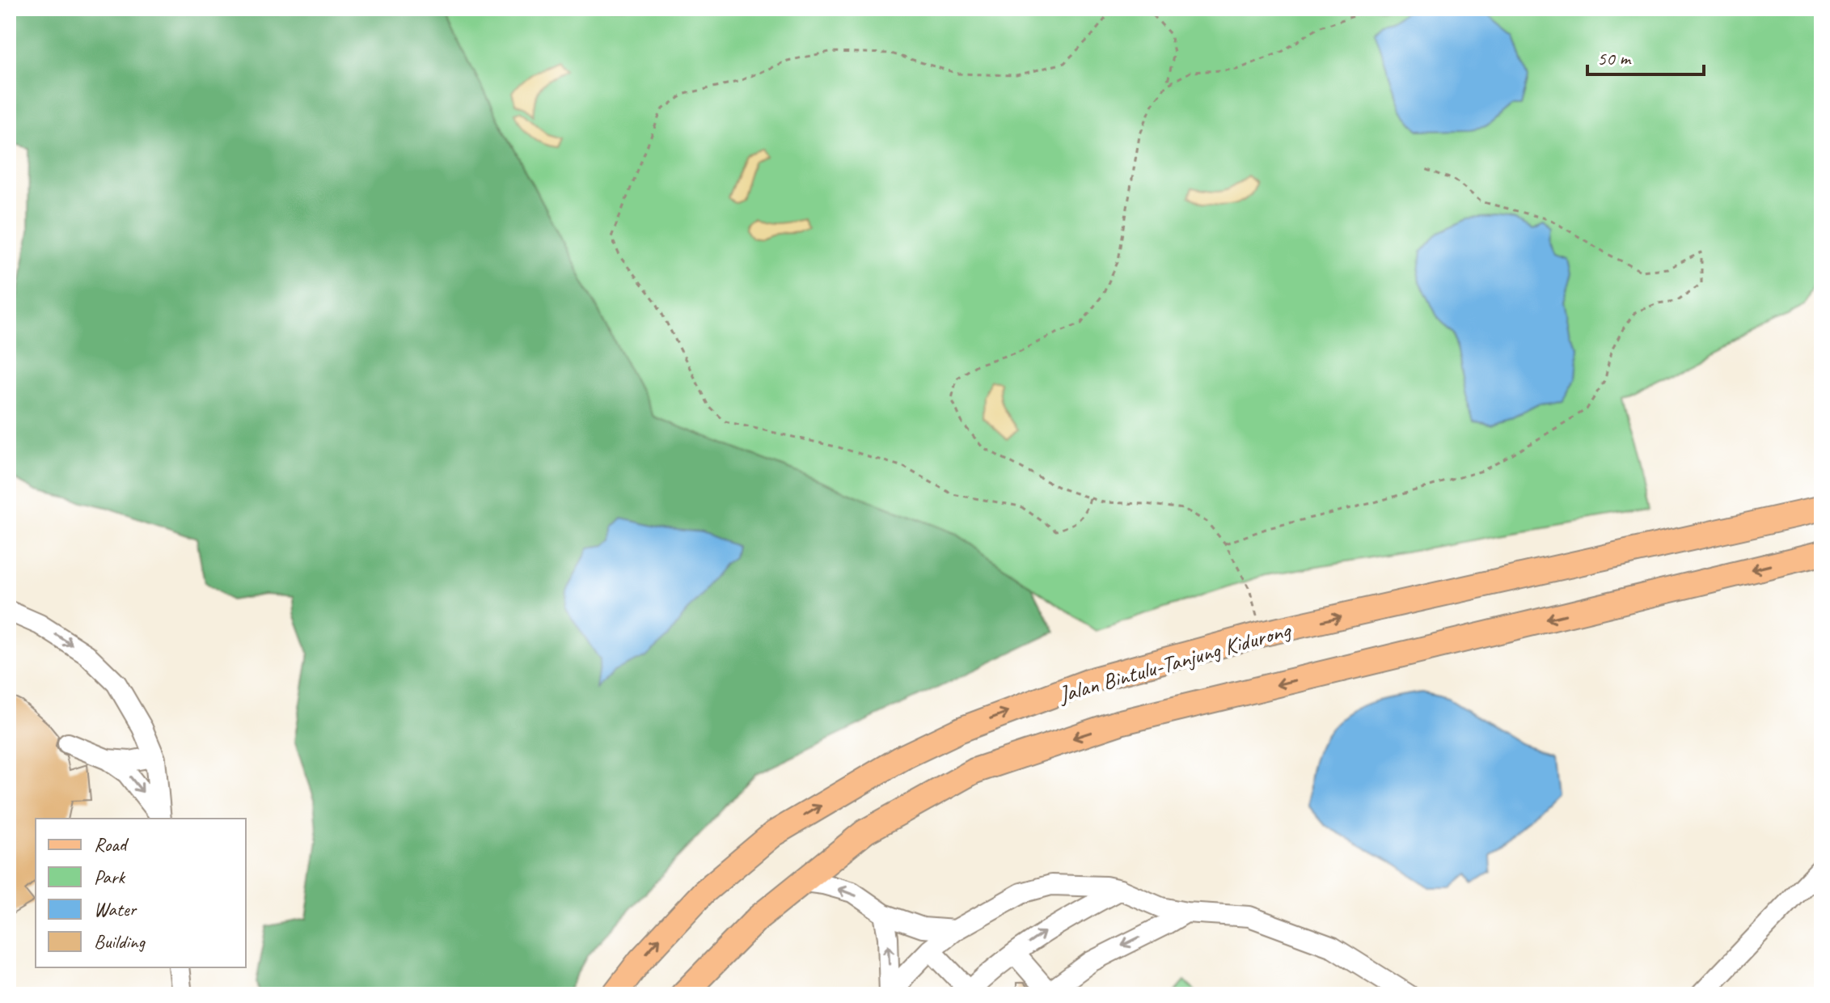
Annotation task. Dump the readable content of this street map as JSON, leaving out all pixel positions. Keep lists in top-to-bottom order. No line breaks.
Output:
{"streets":{"main road":["Jalan Bintulu-Tanjung Kidurong"]},"legend":["Road","Park","Water","Building"],"scale_bar":"50 m"}
